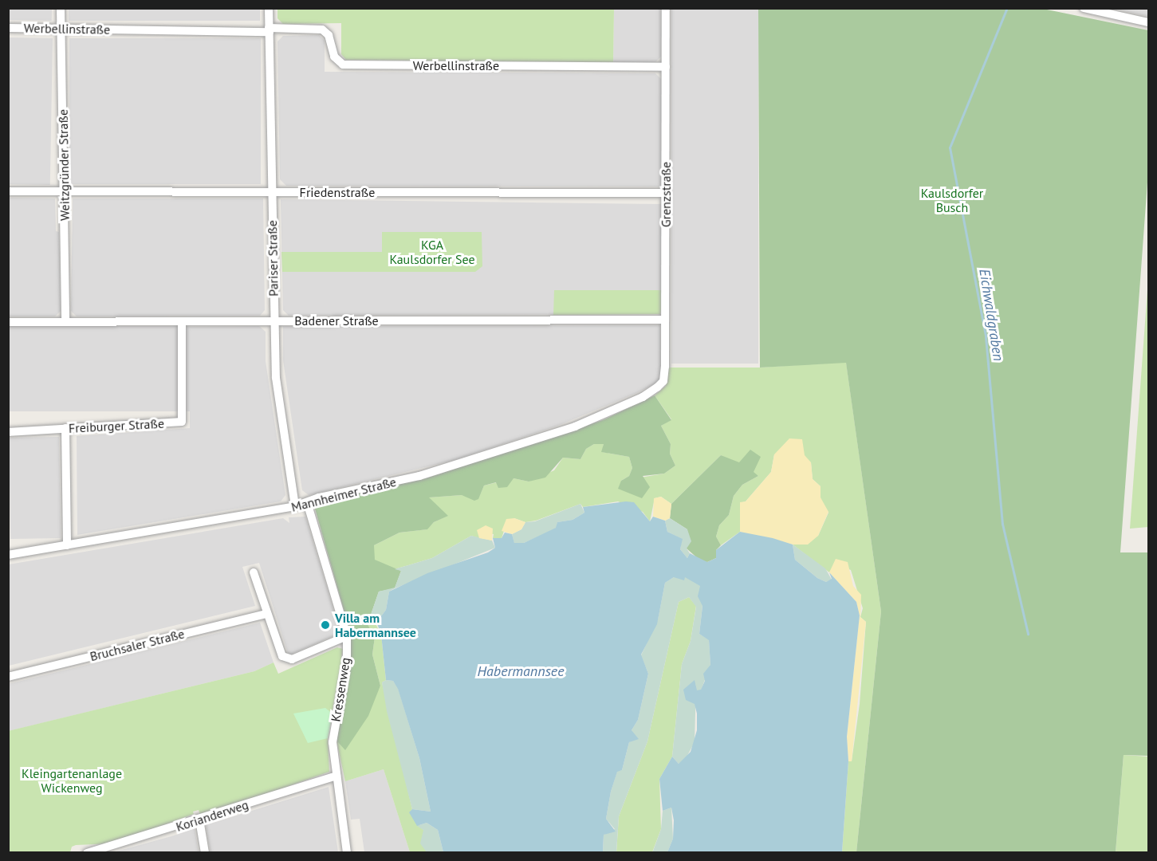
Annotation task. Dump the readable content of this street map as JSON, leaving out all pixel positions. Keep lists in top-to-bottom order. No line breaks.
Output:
{"streets":{"street":["Werbellinstraße","Weitzgründer Straße","Friedenstraße","Grenzstraße","Pariser Straße","Badener Straße","Freiburger Straße","Mannheimer Straße","Bruchsaler Straße","Kressenweg","Korianderweg"]},"crossings":[["Werbellinstraße","Weitzgründer Straße"],["Werbellinstraße","Grenzstraße"],["Werbellinstraße","Pariser Straße"],["Weitzgründer Straße","Friedenstraße"],["Weitzgründer Straße","Badener Straße"],["Friedenstraße","Grenzstraße"],["Friedenstraße","Pariser Straße"],["Grenzstraße","Badener Straße"],["Grenzstraße","Mannheimer Straße"],["Pariser Straße","Badener Straße"],["Pariser Straße","Mannheimer Straße"],["Badener Straße","Freiburger Straße"],["Mannheimer Straße","Kressenweg"],["Kressenweg","Korianderweg"]],"water":["Eichwaldgraben","Habermannsee"],"parks":["Kaulsdorfer Busch","KGA Kaulsdorfer See","Kleingartenanlage Wickenweg"],"places":["Villa am Habermannsee"]}
